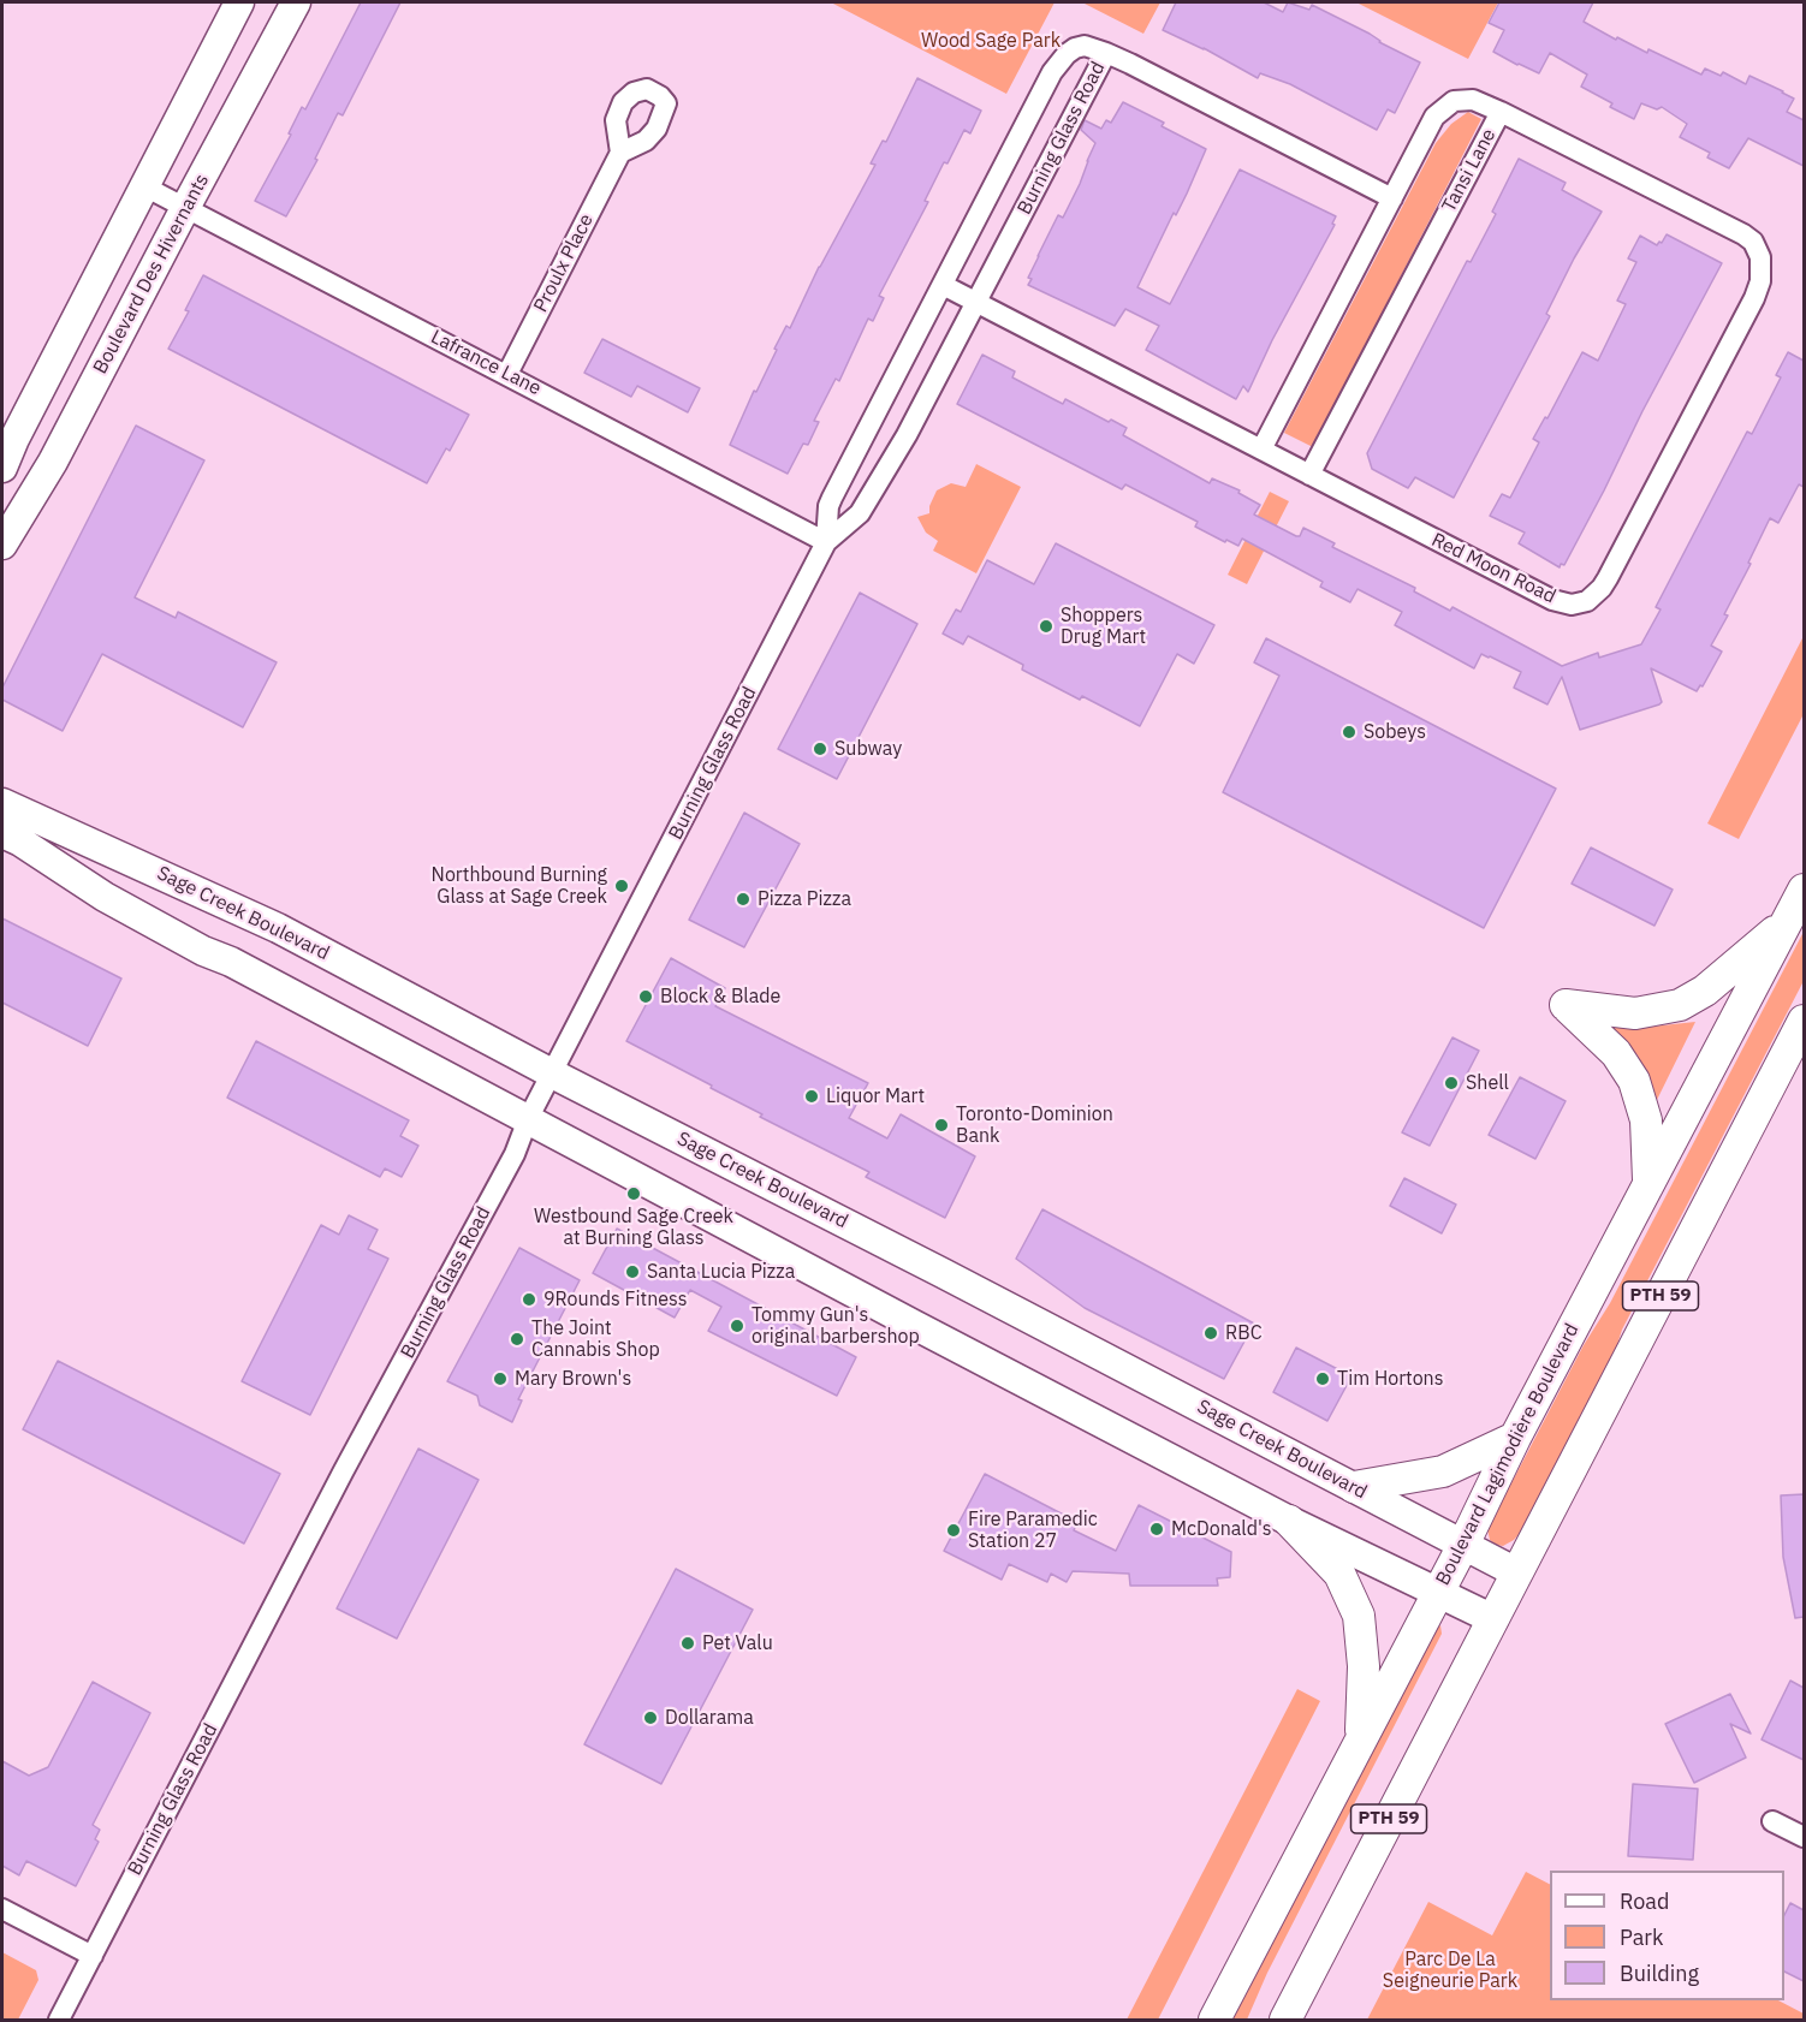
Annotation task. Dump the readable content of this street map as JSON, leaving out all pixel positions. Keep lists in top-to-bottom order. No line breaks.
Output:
{"streets":{"main road":["PTH 59","Boulevard Lagimodière Boulevard"],"street":["Burning Glass Road","Tansi Lane","Proulx Place","Boulevard Des Hivernants","Lafrance Lane","Red Moon Road","Sage Creek Boulevard"]},"crossings":[["Burning Glass Road","Lafrance Lane"],["Burning Glass Road","Red Moon Road"],["Burning Glass Road","Sage Creek Boulevard"],["Tansi Lane","Red Moon Road"],["Proulx Place","Lafrance Lane"],["Boulevard Des Hivernants","Lafrance Lane"],["Sage Creek Boulevard","PTH 59"],["Sage Creek Boulevard","Boulevard Lagimodière Boulevard"]],"parks":["Wood Sage Park","Parc De La Seigneurie Park"],"places":["Shoppers Drug Mart","Sobeys","Subway","Northbound Burning Glass at Sage Creek","Pizza Pizza","Block & Blade","Shell","Liquor Mart","Toronto-Dominion Bank","Westbound Sage Creek at Burning Glass","Santa Lucia Pizza","9Rounds Fitness","Tommy Gun's original barbershop","RBC","The Joint Cannabis Shop","Mary Brown's","Tim Hortons","McDonald's","Fire Paramedic Station 27","Pet Valu","Dollarama"],"legend":["Road","Park","Building"]}
